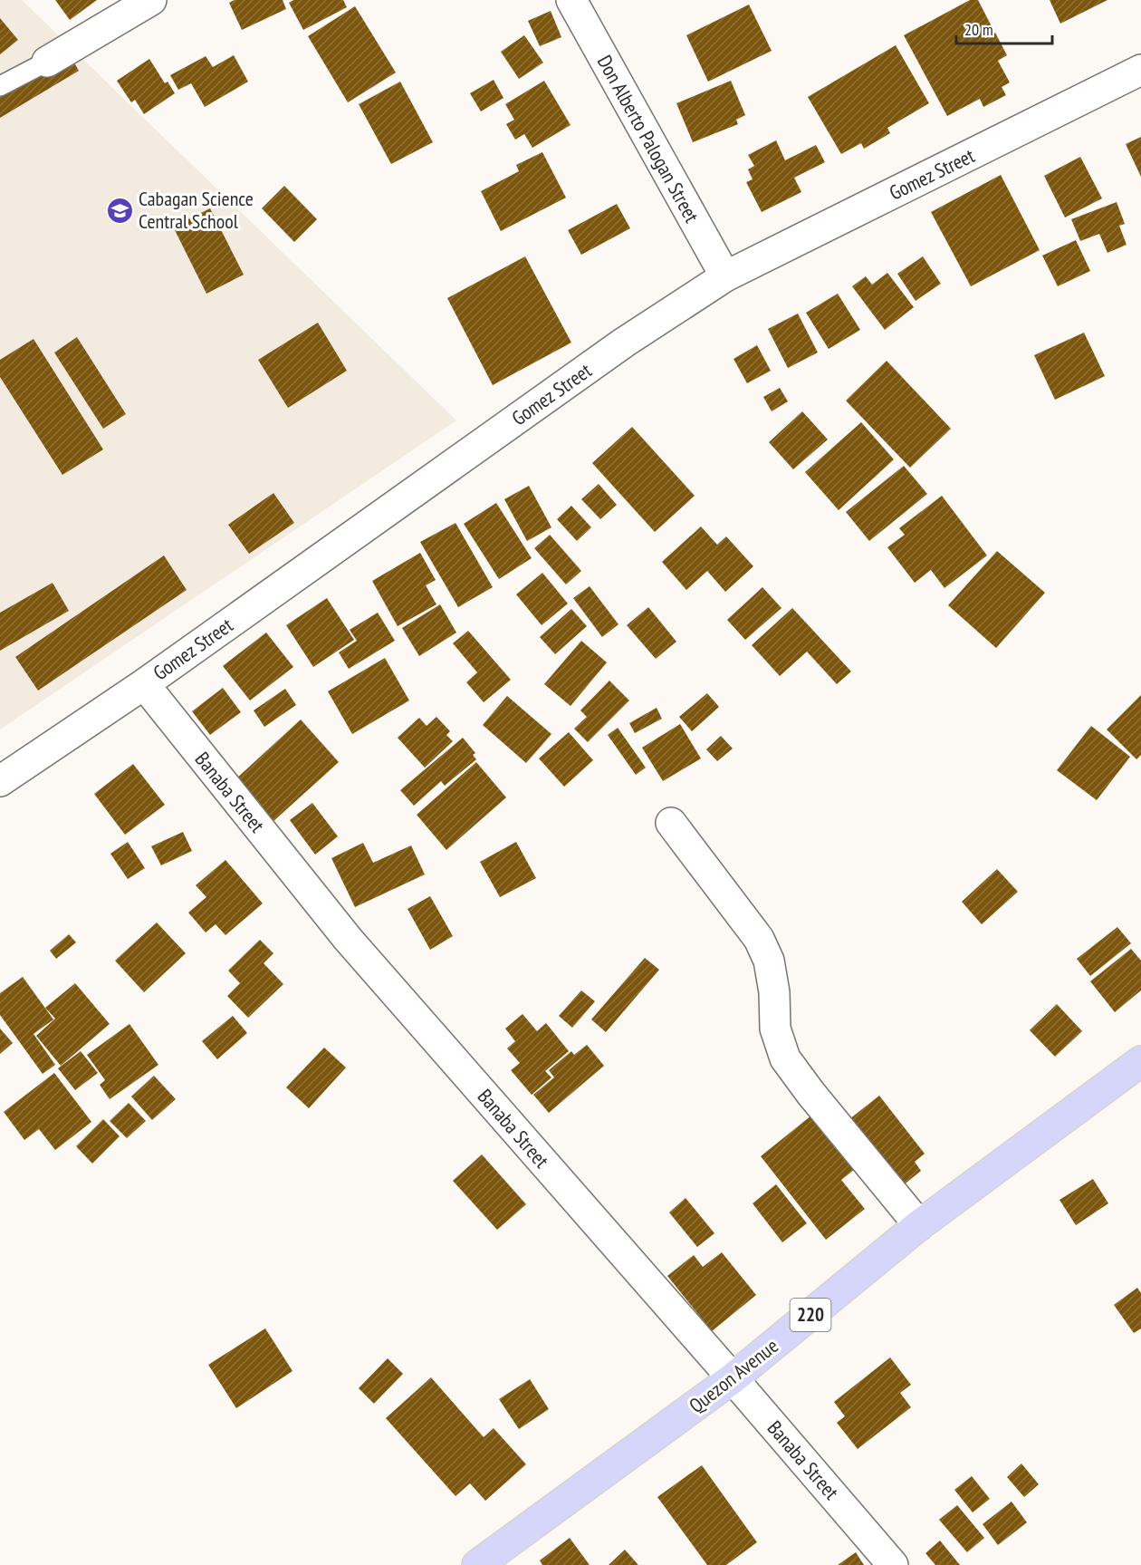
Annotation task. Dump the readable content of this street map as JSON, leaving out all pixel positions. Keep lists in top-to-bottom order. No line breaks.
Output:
{"streets":{"main road":["220","Quezon Avenue"],"street":["Don Alberto Palogan Street","Gomez Street","Banaba Street"]},"crossings":[["Don Alberto Palogan Street","Gomez Street"],["Gomez Street","Banaba Street"],["Banaba Street","Quezon Avenue"]],"places":{"school or university":["Cabagan Science Central School"]},"scale_bar":"20 m"}
